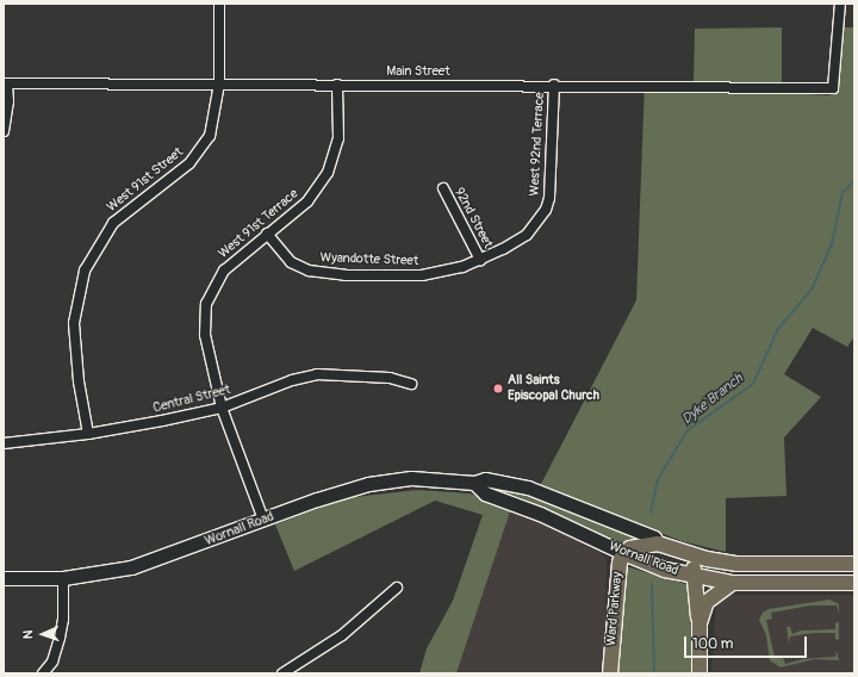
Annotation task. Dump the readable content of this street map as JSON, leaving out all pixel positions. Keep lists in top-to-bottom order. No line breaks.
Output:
{"streets":{"main road":["Wornall Road","Ward Parkway"],"street":["Main Street","West 92nd Terrace","West 91st Street","92nd Street","West 91st Terrace","Wyandotte Street","Central Street"]},"crossings":[["Main Street","West 92nd Terrace"],["Main Street","West 91st Street"],["Main Street","West 91st Terrace"],["West 92nd Terrace","Wyandotte Street"],["West 91st Street","Central Street"],["92nd Street","Wyandotte Street"],["West 91st Terrace","Wyandotte Street"],["West 91st Terrace","Central Street"],["West 91st Terrace","Wornall Road"],["Wornall Road","Ward Parkway"]],"water":["Dyke Branch"],"places":["All Saints Episcopal Church"],"scale_bar":"100 m","north":"left"}
